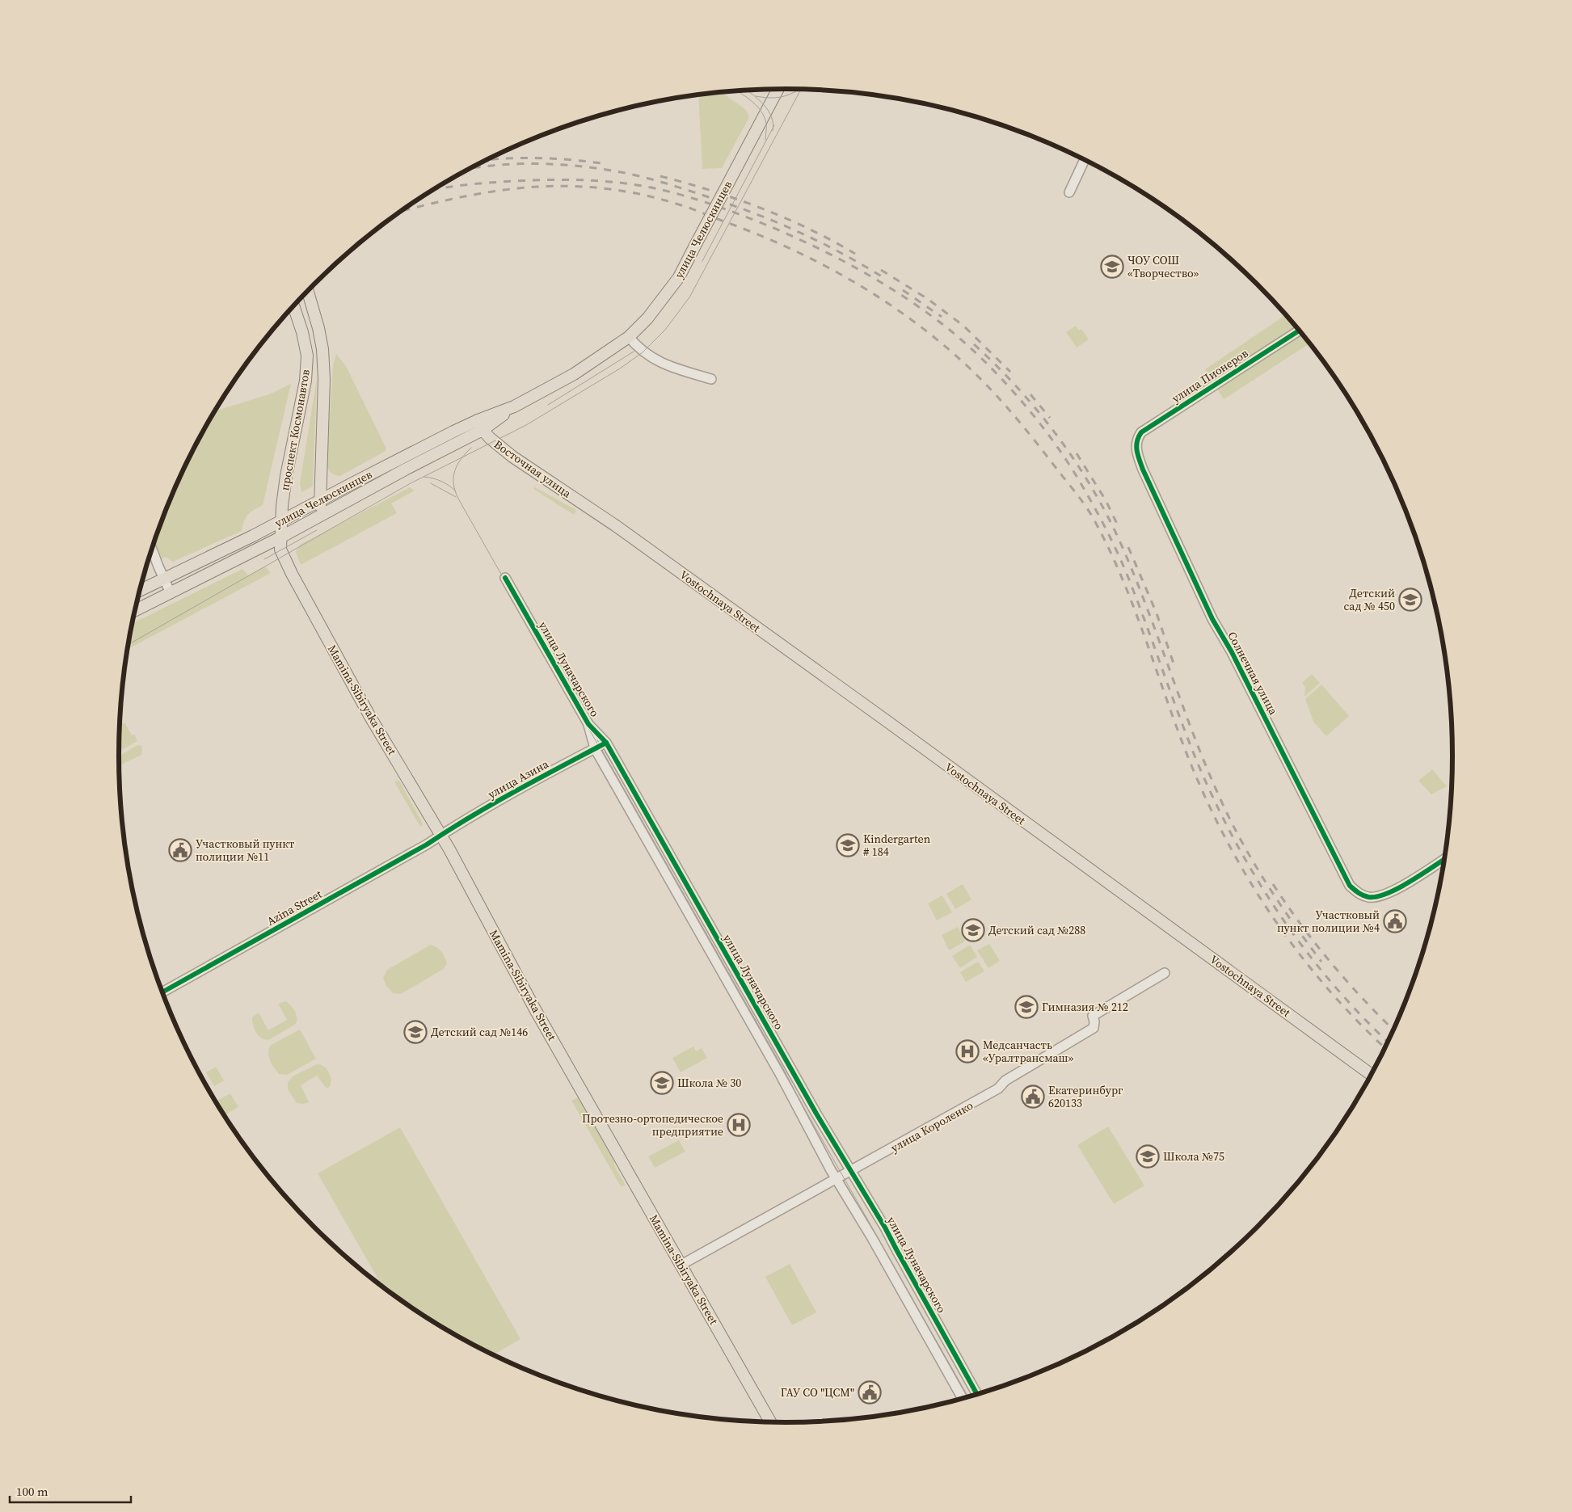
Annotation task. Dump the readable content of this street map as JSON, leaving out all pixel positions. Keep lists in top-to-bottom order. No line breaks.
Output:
{"streets":{"main road":["улица Челюскинцев","проспект Космонавтов","Восточная улица","Mamina-Sibiryaka Street"],"street":["улица Пионеров","улица Луначарского","Солнечная улица","улица Азина","Azina Street","улица Короленко"]},"crossings":[["улица Челюскинцев","проспект Космонавтов"],["улица Челюскинцев","Восточная улица"],["улица Челюскинцев","Mamina-Sibiryaka Street"],["улица Пионеров","Солнечная улица"],["проспект Космонавтов","Mamina-Sibiryaka Street"],["улица Луначарского","улица Азина"],["улица Луначарского","улица Короленко"],["Mamina-Sibiryaka Street","улица Азина"],["Mamina-Sibiryaka Street","Azina Street"],["Mamina-Sibiryaka Street","улица Короленко"],["улица Азина","Azina Street"]],"places":{"school or university":["ЧОУ СОШ «Творчество»","Детский сад № 450","Kindergarten # 184","Детский сад №288","Гимназия № 212","Детский сад №146","Школа № 30","Школа №75"],"public building":["Участковый пункт полиции №11","Участковый пункт полиции №4","Екатеринбург 620133","ГАУ СО \"ЦСМ\""],"hospital":["Медсанчасть «Уралтрансмаш»","Протезно-ортопедическое предприятие"]},"scale_bar":"100 m"}
